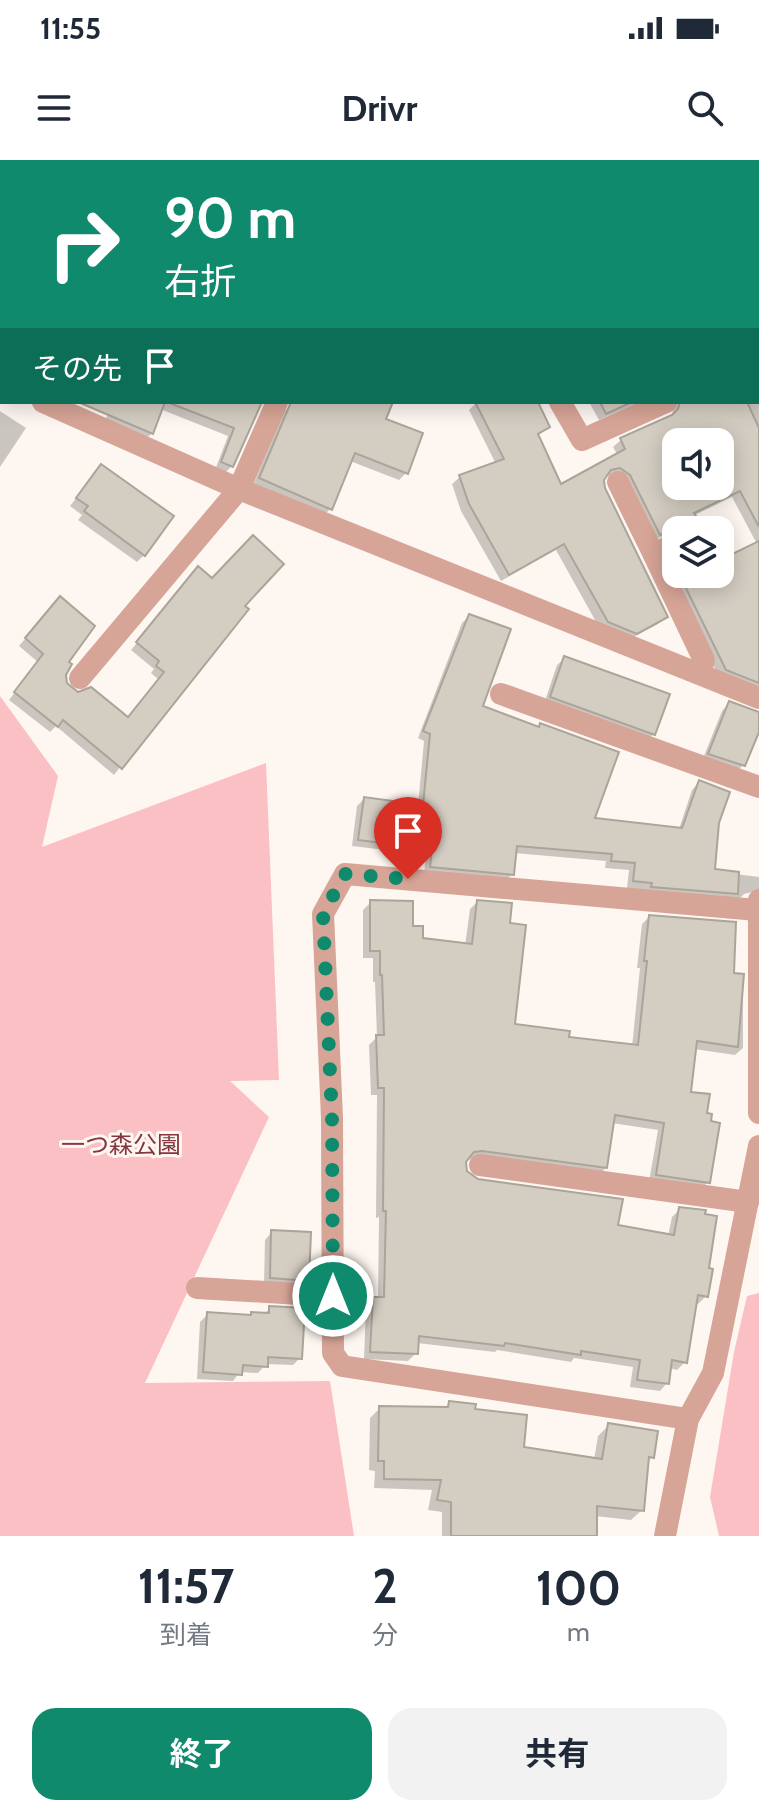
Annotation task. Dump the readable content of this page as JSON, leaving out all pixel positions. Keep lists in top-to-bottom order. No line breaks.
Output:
{"parks":["一つ森公園"],"page":{"status":"11:55","header":"Drivr","turn":["90 m","右折"],"then":"その先","eta":["11:57","到着","2","分","100","m"],"buttons":["終了","共有"]}}
